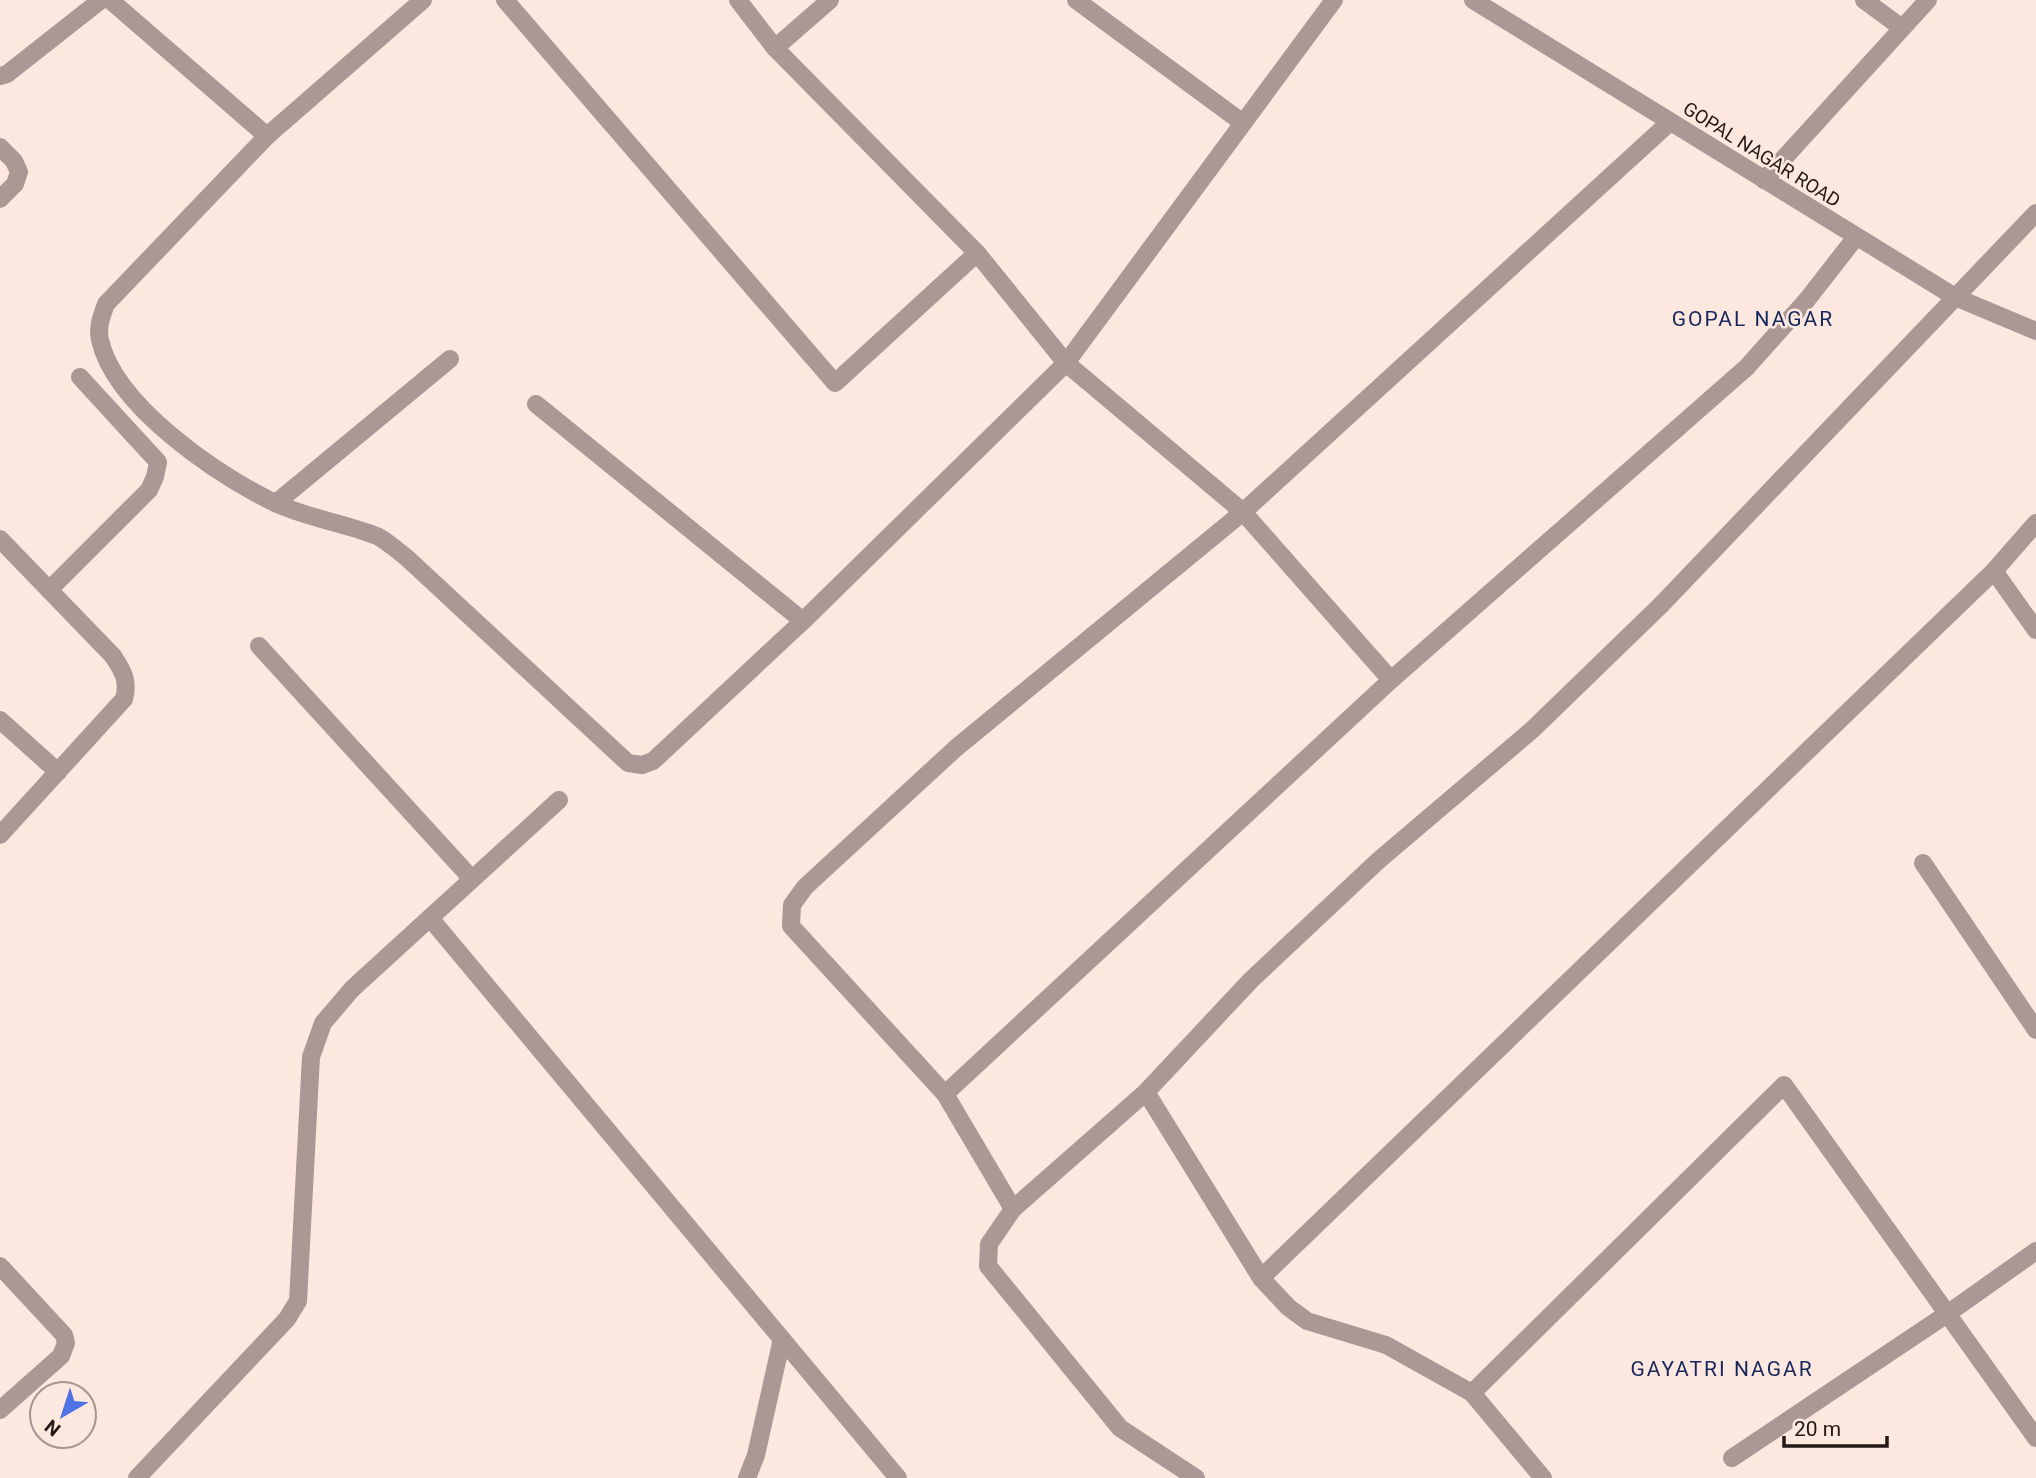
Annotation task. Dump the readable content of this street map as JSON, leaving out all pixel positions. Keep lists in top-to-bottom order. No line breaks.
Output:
{"streets":{"street":["GOPAL NAGAR ROAD"]},"districts":["GOPAL NAGAR","GAYATRI NAGAR"],"scale_bar":"20 m","north":"bottom left"}
